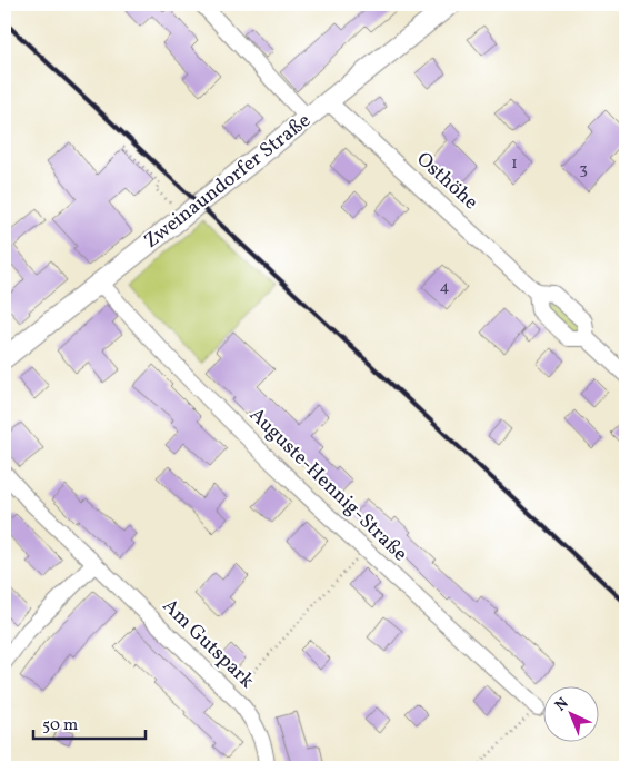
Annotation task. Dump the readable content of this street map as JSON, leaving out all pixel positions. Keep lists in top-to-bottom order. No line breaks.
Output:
{"streets":{"street":["Zweinaundorfer Straße","Osthöhe","Auguste-Hennig-Straße","Am Gutspark"]},"crossings":[["Zweinaundorfer Straße","Osthöhe"],["Zweinaundorfer Straße","Auguste-Hennig-Straße"]],"house_numbers":["1","3","4"],"scale_bar":"50 m","north":"top left"}
